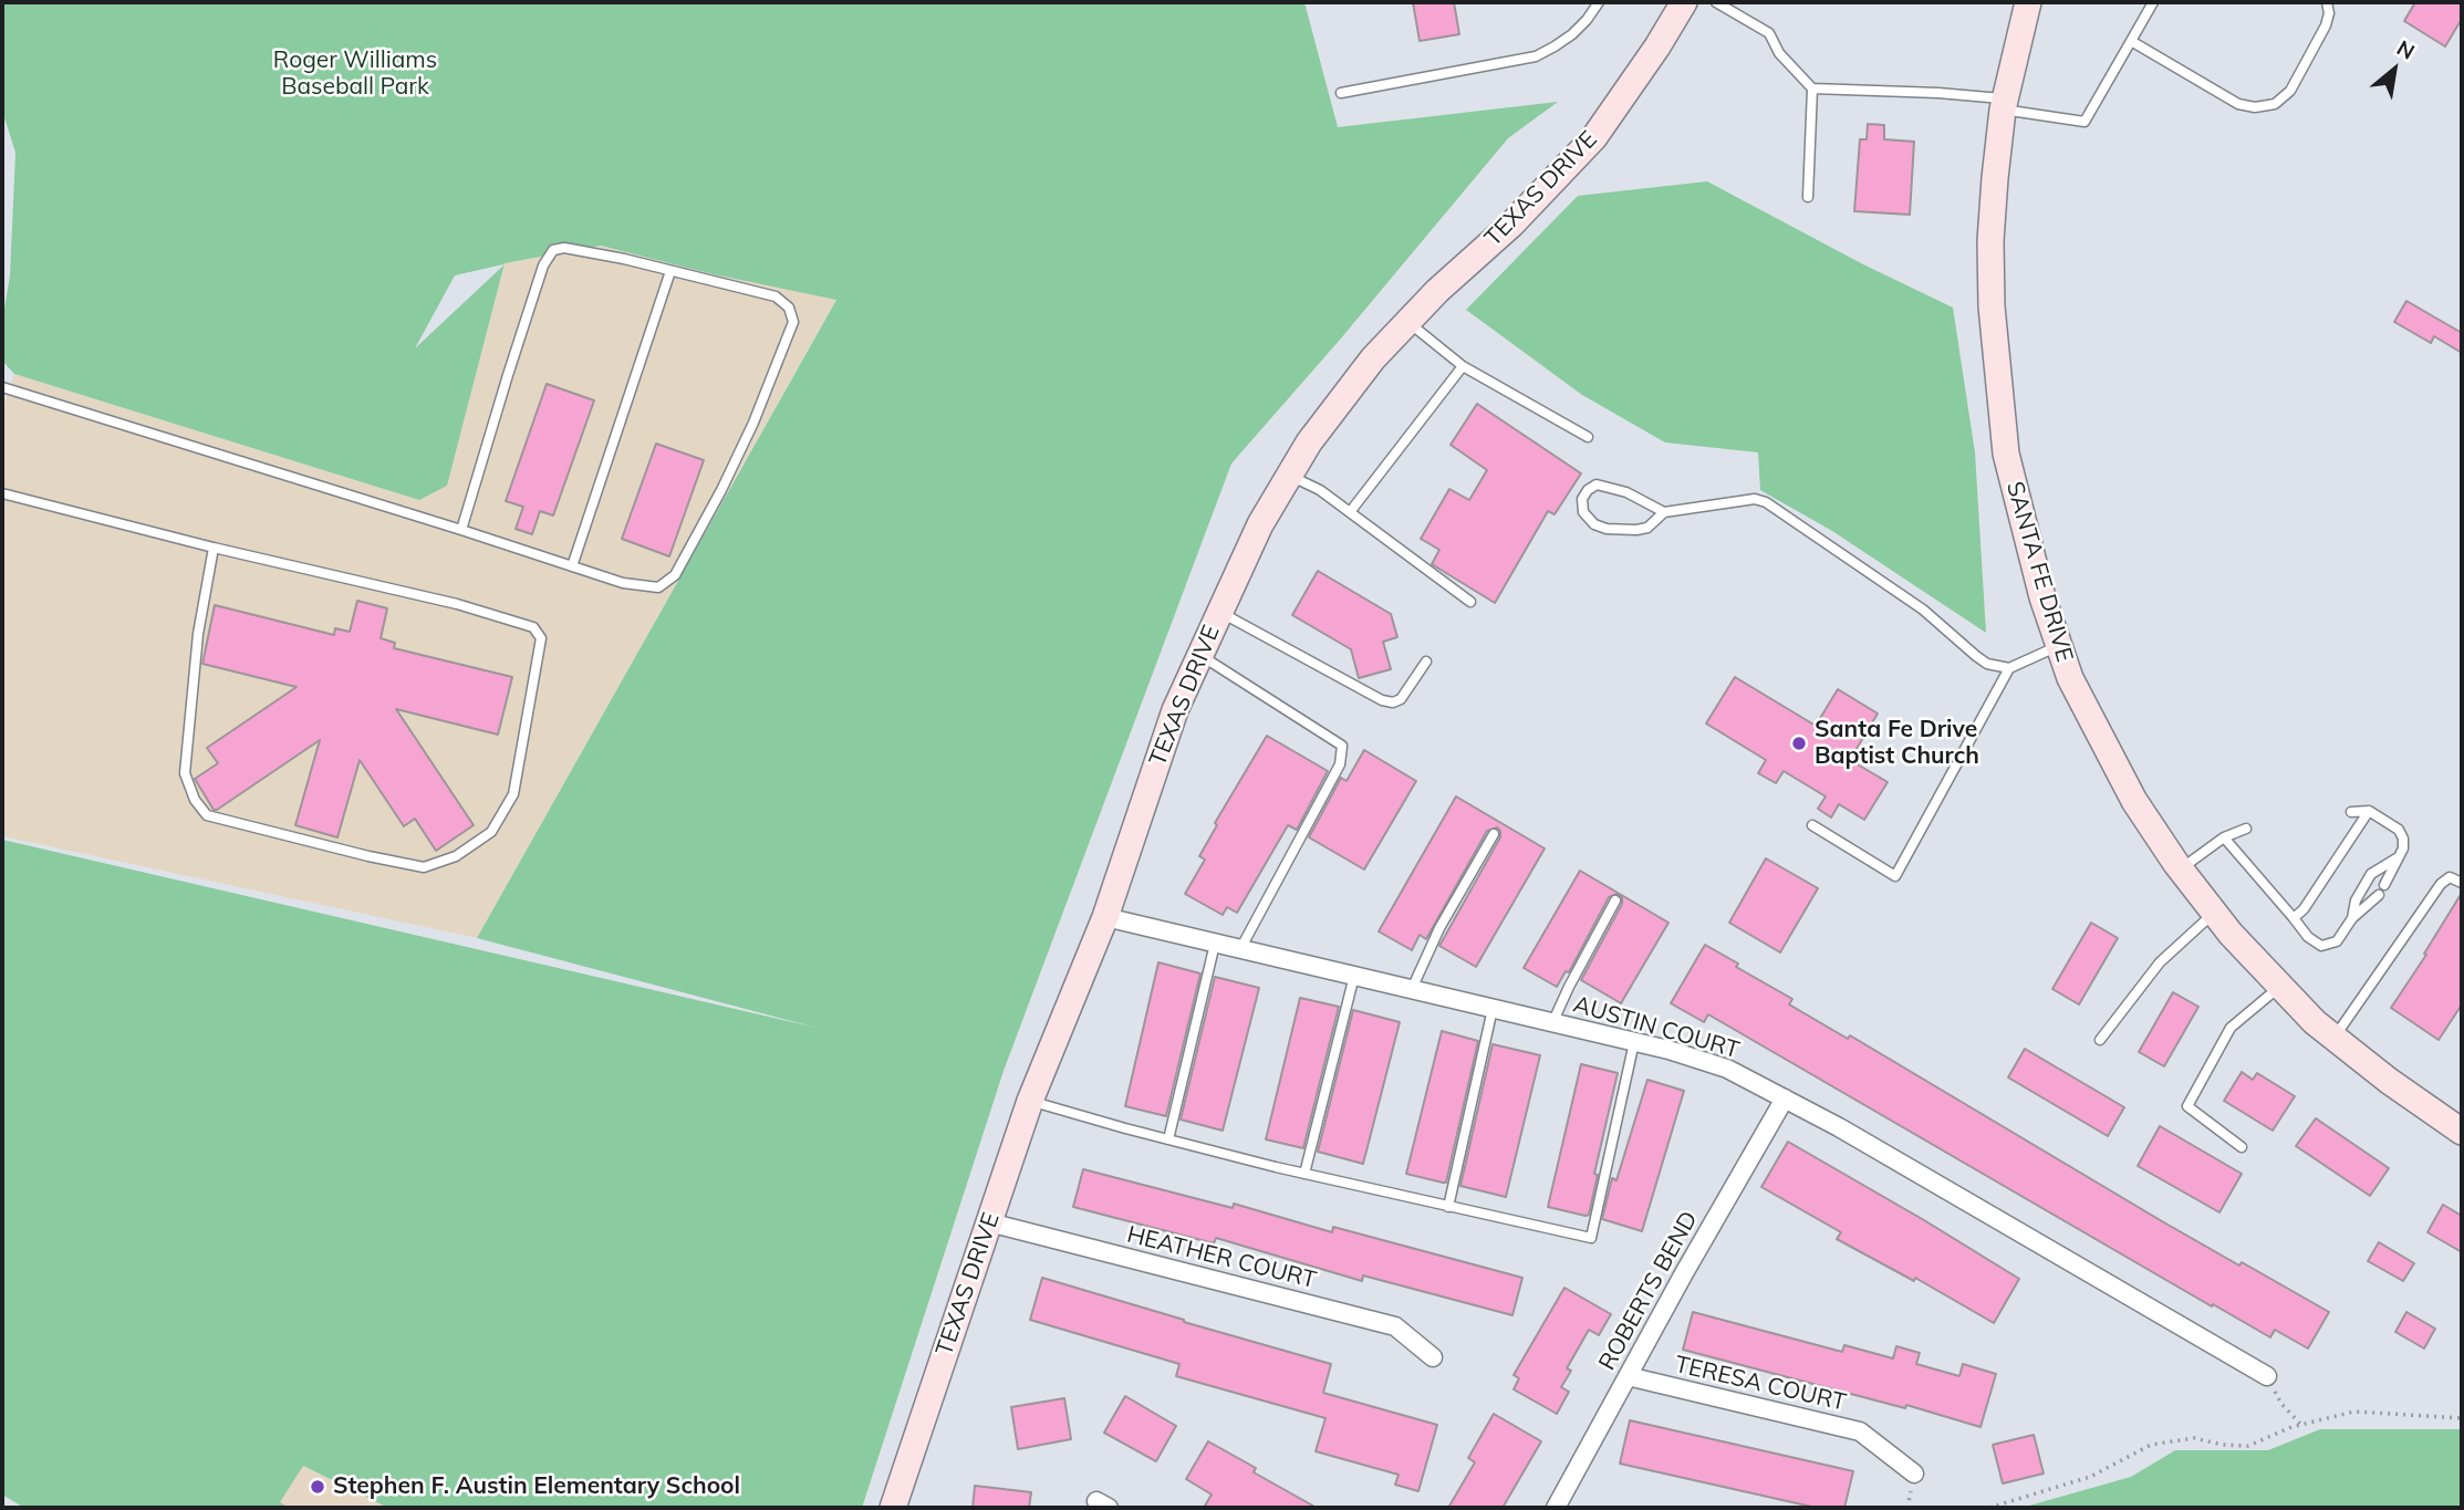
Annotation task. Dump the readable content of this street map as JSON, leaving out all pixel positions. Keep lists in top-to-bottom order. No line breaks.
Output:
{"streets":{"street":["TEXAS DRIVE","SANTA FE DRIVE","AUSTIN COURT","HEATHER COURT","ROBERTS BEND","TERESA COURT"]},"crossings":[["TEXAS DRIVE","AUSTIN COURT"],["TEXAS DRIVE","HEATHER COURT"],["AUSTIN COURT","ROBERTS BEND"],["ROBERTS BEND","TERESA COURT"]],"parks":["Roger Williams Baseball Park"],"places":["Santa Fe Drive Baptist Church","Stephen F. Austin Elementary School"],"north":"top right"}
